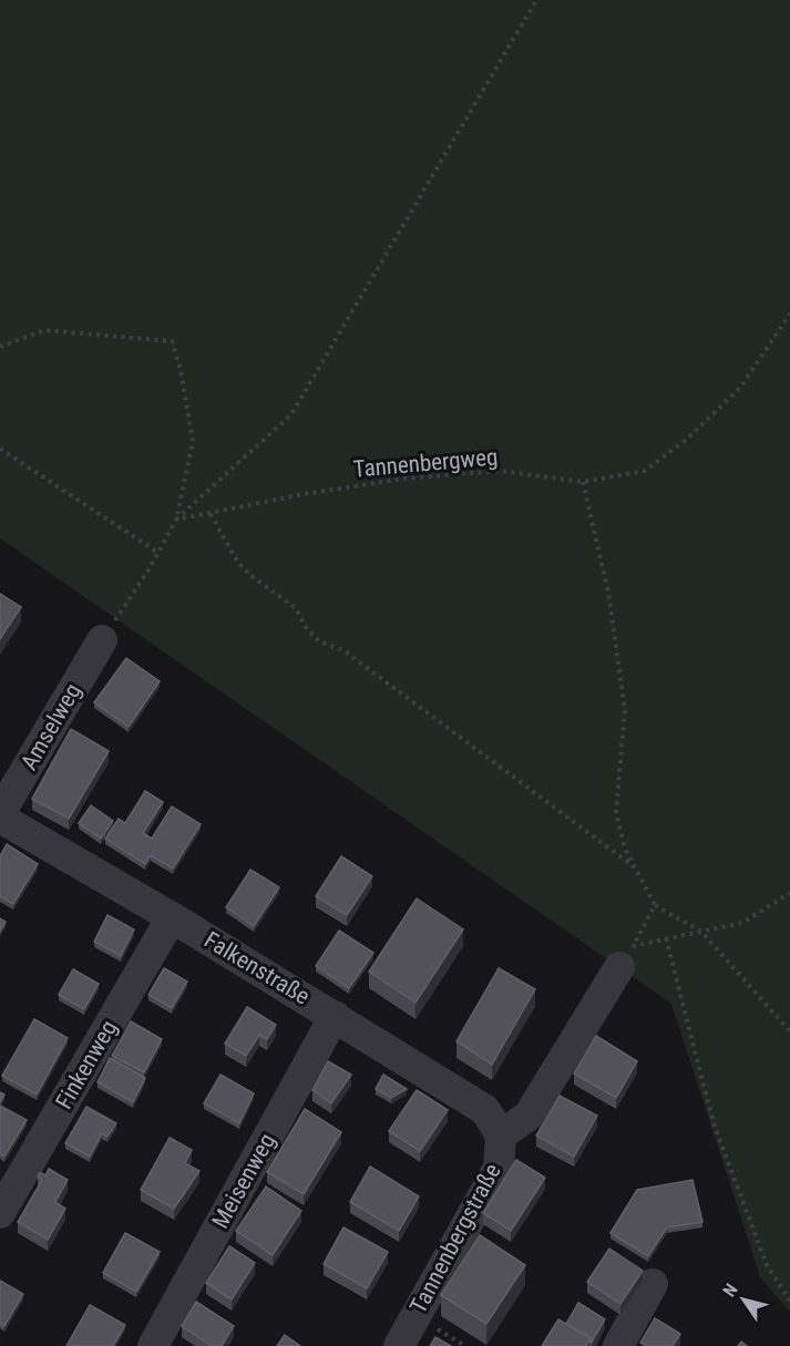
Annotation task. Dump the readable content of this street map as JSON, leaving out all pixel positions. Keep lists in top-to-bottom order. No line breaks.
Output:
{"streets":{"street":["Amselweg","Falkenstraße","Finkenweg","Meisenweg","Tannenbergstraße"],"path":["Tannenbergweg"]},"crossings":[["Amselweg","Falkenstraße"],["Falkenstraße","Finkenweg"],["Falkenstraße","Meisenweg"],["Falkenstraße","Tannenbergstraße"]],"north":"top left"}
